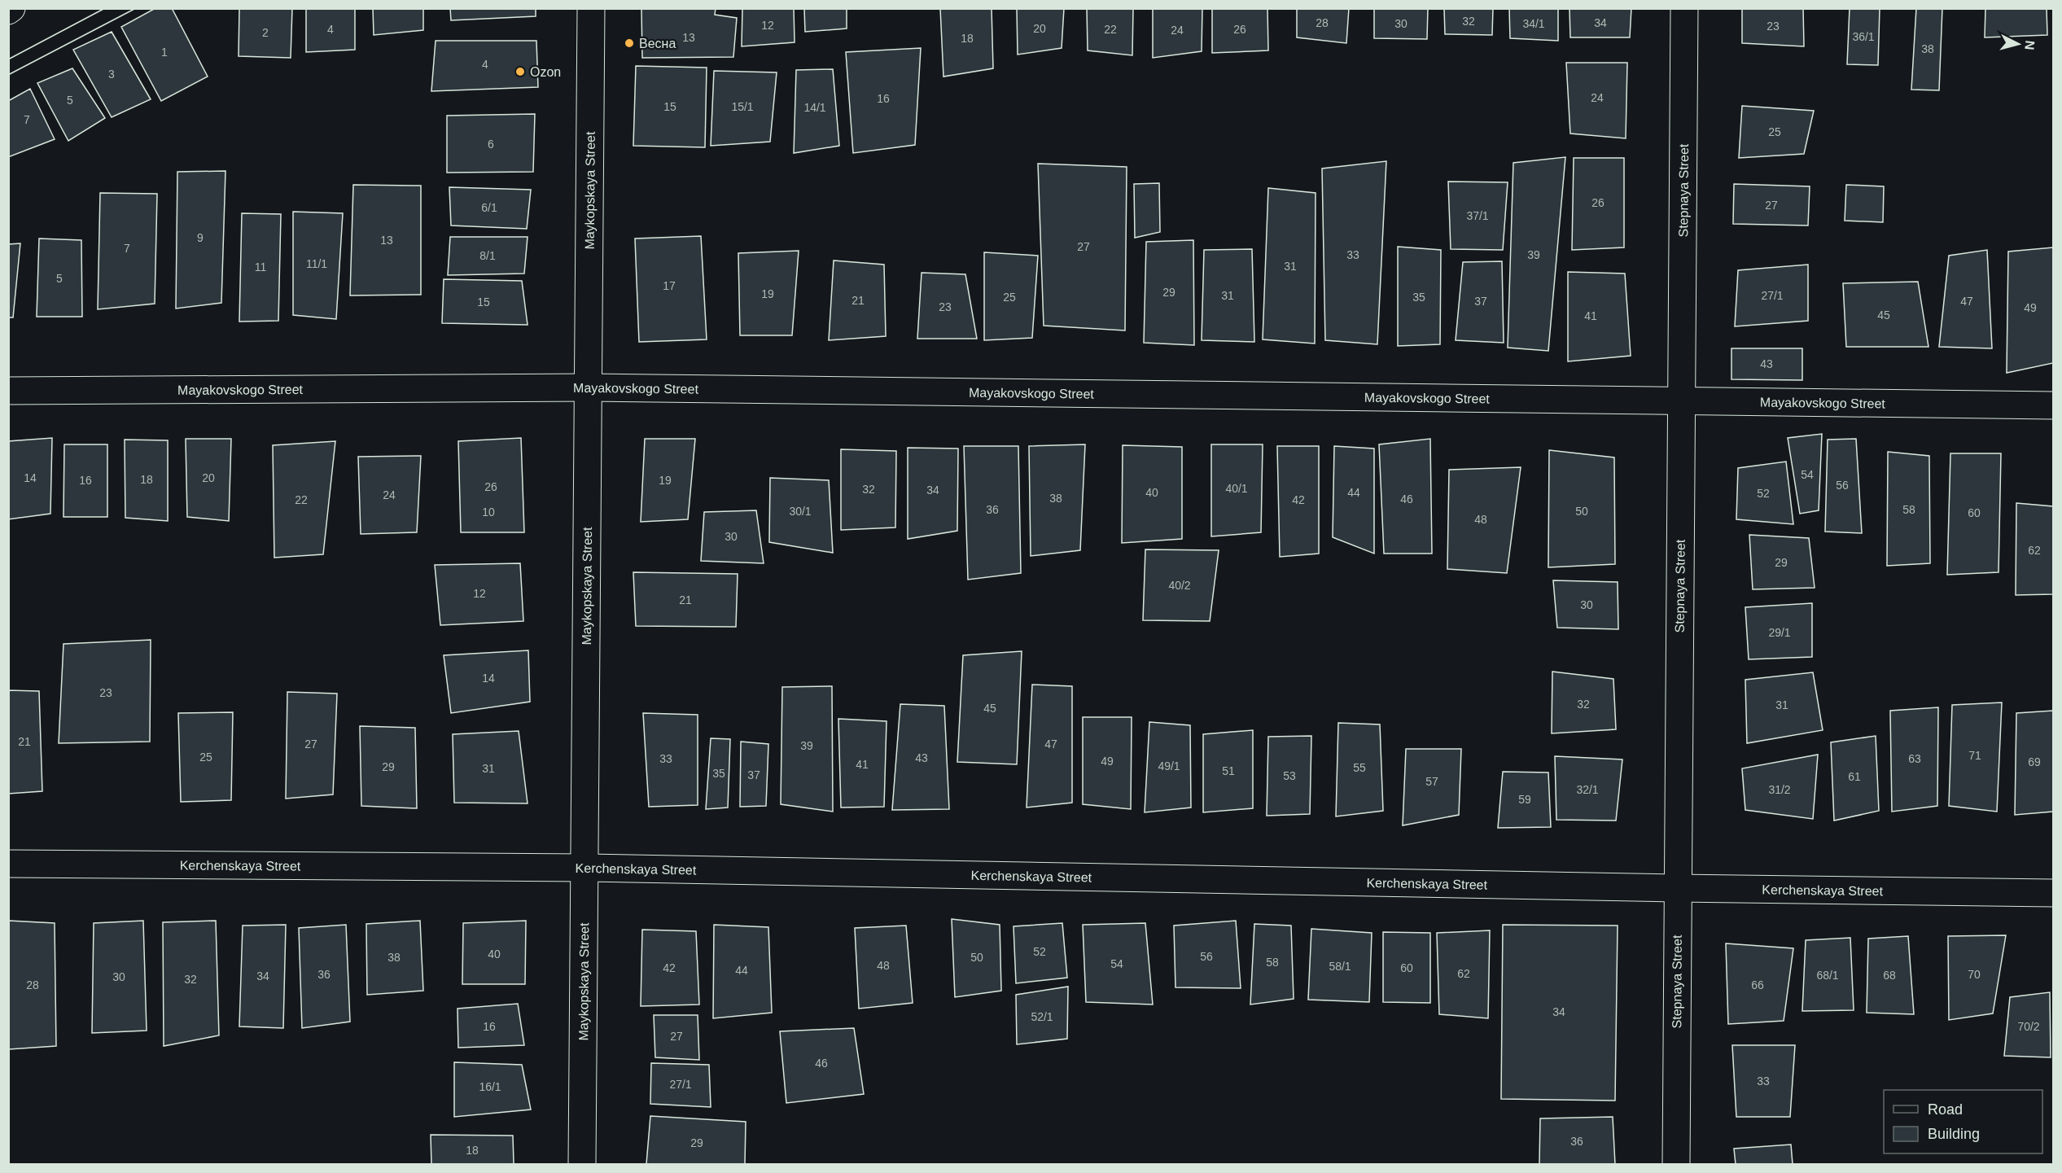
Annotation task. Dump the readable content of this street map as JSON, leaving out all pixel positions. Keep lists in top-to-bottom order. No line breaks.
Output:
{"streets":{"street":["Maykopskaya Street","Stepnaya Street","Mayakovskogo Street","Kerchenskaya Street"]},"crossings":[["Maykopskaya Street","Mayakovskogo Street"],["Maykopskaya Street","Kerchenskaya Street"],["Stepnaya Street","Mayakovskogo Street"],["Stepnaya Street","Kerchenskaya Street"]],"places":["Весна","Ozon"],"house_numbers":["32","28","34","30","34/1","12","23","20","4","22","26","24","2","36/1","13","18","38","1","4","3","24","16","5","15","15/1","14/1","7","25","6","26","27","6/1","37/1","9","13","27","7","33","39","8/1","11/1","31","11","5","17","29","19","31","27/1","25","35","21","37","47","15","23","49","45","41","43","54","14","20","18","16","19","56","26","40/1","32","34","40","44","52","24","38","46","22","42","36","58","30/1","50","10","60","48","30","62","29","40/2","12","21","30","29/1","14","23","32","31","45","21","27","47","39","71","25","43","33","63","49","69","41","49/1","29","55","31","51","35","37","53","61","57","32/1","31/2","59","52","40","56","38","50","58","54","48","58/1","42","60","44","62","36","70","68/1","68","34","30","32","28","66","34","52/1","16","70/2","27","46","33","27/1","16/1","36","29","18"],"legend":["Road","Building"],"north":"right"}
